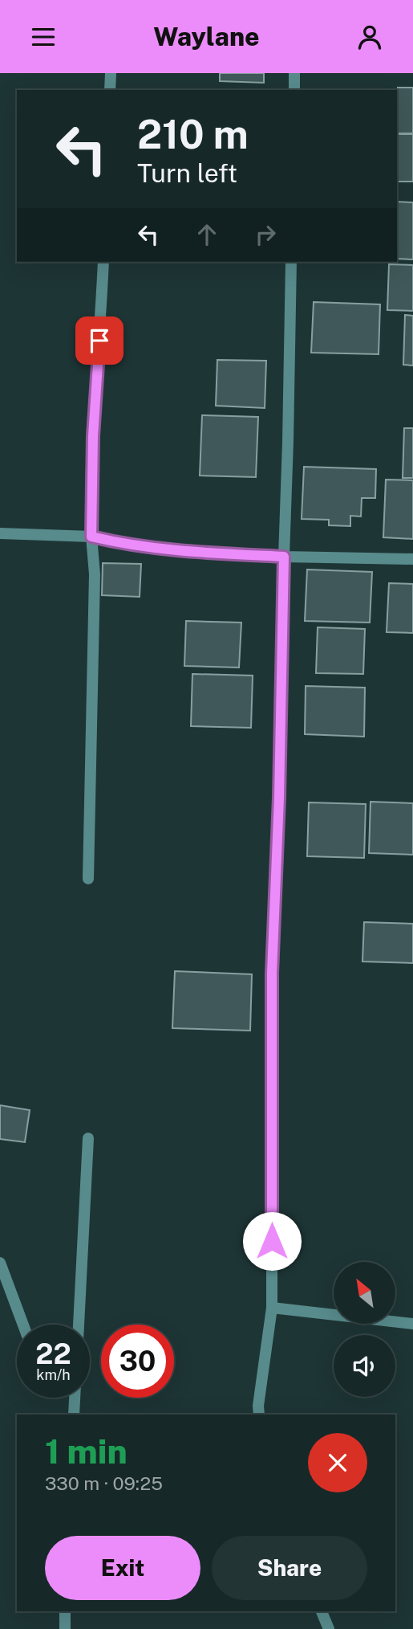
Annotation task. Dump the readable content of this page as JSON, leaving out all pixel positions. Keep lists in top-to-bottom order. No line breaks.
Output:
{"north":"top left","page":{"header":"Waylane","turn":["210 m","Turn left"],"speed":"22 km/h","limit":"30","heading":["1 min","330 m · 09:25"],"buttons":["Exit","Share"]}}
